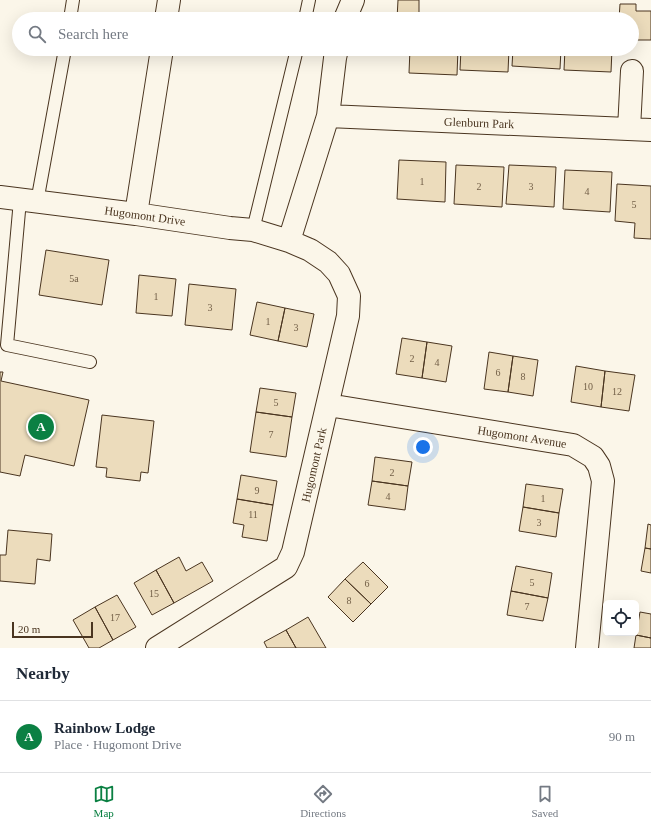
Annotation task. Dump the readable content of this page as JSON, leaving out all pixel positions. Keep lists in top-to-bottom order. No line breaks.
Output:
{"streets":{"street":["Glenburn Park","Hugomont Drive","Hugomont Avenue","Hugomont Park"]},"crossings":[["Hugomont Drive","Hugomont Park"],["Hugomont Avenue","Hugomont Park"]],"house_numbers":["1","2","3","4","5","5a","1","3","1","3","2","4","6","8","10","12","5","7","2","9","4","1","11","3","5","6","15","8","7","17"],"scale_bar":"20 m","page":{"search":"Search here","pins":"A","scale":"20 m","heading":"Nearby","list":[{"mark":"A","name":"Rainbow Lodge","note":"Place · Hugomont Drive","value":"90 m"}],"nav":["Map","Directions","Saved"]}}
